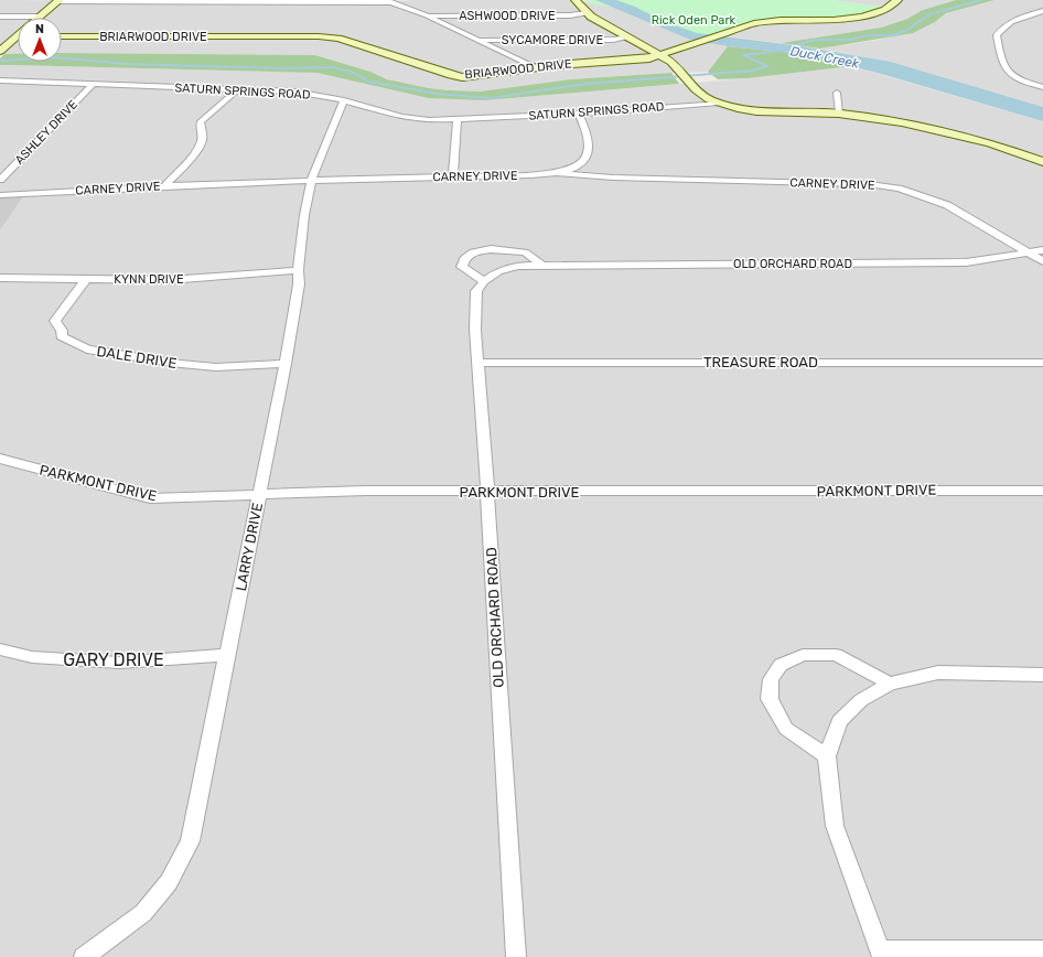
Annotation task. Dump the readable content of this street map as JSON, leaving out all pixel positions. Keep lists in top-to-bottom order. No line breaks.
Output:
{"streets":{"street":["ASHWOOD DRIVE","BRIARWOOD DRIVE","SYCAMORE DRIVE","SATURN SPRINGS ROAD","ASHLEY DRIVE","CARNEY DRIVE","OLD ORCHARD ROAD","KYNN DRIVE","DALE DRIVE","TREASURE ROAD","PARKMONT DRIVE","LARRY DRIVE","GARY DRIVE"]},"crossings":[["SATURN SPRINGS ROAD","ASHLEY DRIVE"],["SATURN SPRINGS ROAD","LARRY DRIVE"],["CARNEY DRIVE","OLD ORCHARD ROAD"],["CARNEY DRIVE","LARRY DRIVE"],["OLD ORCHARD ROAD","TREASURE ROAD"],["OLD ORCHARD ROAD","PARKMONT DRIVE"],["KYNN DRIVE","DALE DRIVE"],["KYNN DRIVE","LARRY DRIVE"],["DALE DRIVE","LARRY DRIVE"],["PARKMONT DRIVE","LARRY DRIVE"],["LARRY DRIVE","GARY DRIVE"]],"water":["Duck Creek"],"parks":["Rick Oden Park"],"north":"top"}
